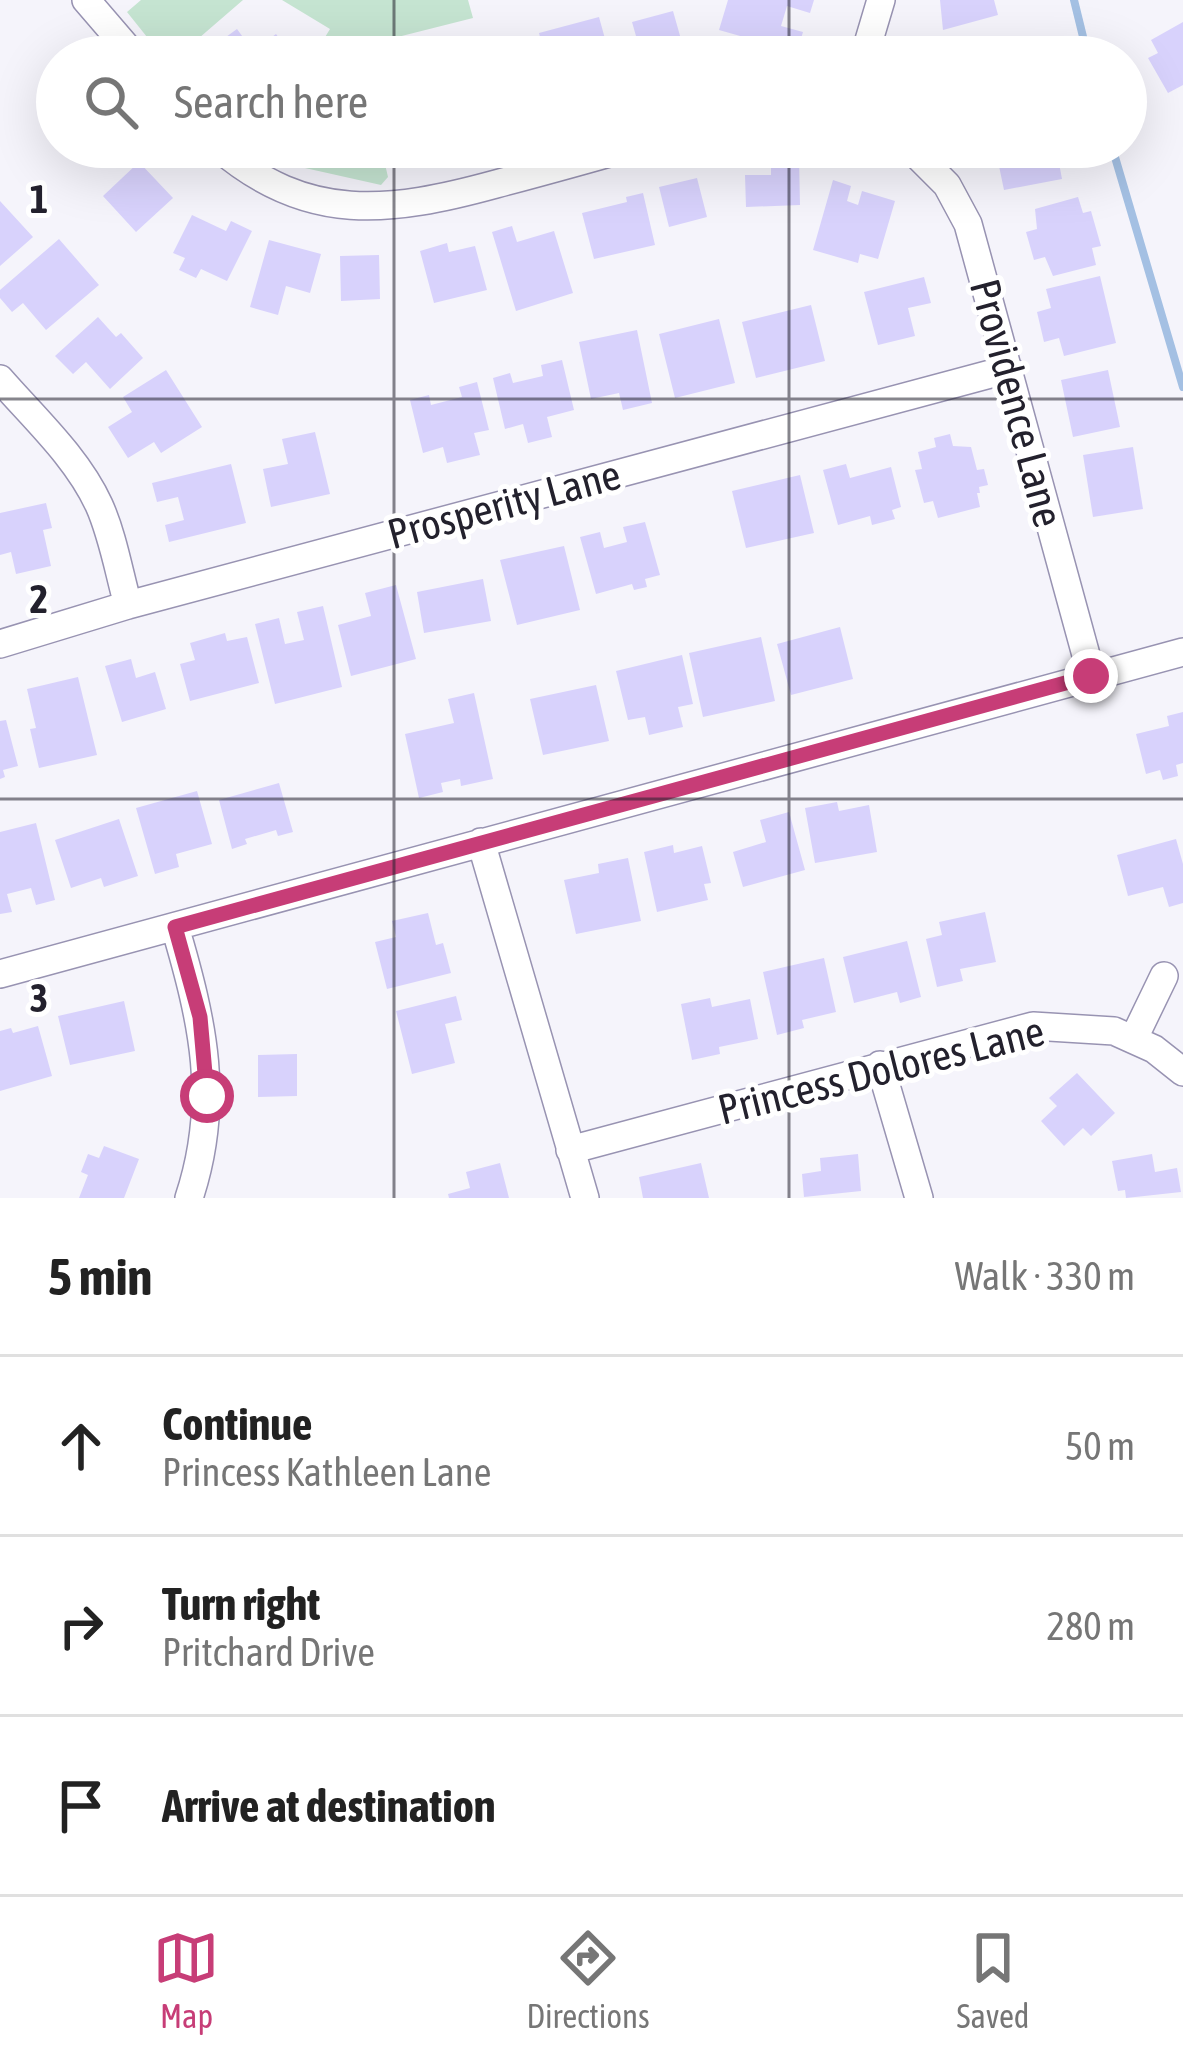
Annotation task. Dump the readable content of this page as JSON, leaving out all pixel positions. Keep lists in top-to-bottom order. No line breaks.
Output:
{"streets":{"street":["Providence Lane","Prosperity Lane","Princess Dolores Lane"]},"crossings":[["Providence Lane","Prosperity Lane"]],"page":{"search":"Search here","heading":["5 min","Walk · 330 m"],"list":[["Continue","Princess Kathleen Lane","50 m"],["Turn right","Pritchard Drive","280 m"],"Arrive at destination"],"nav":["Map","Directions","Saved"]},"grid":{"rows":["1","2","3"]}}
